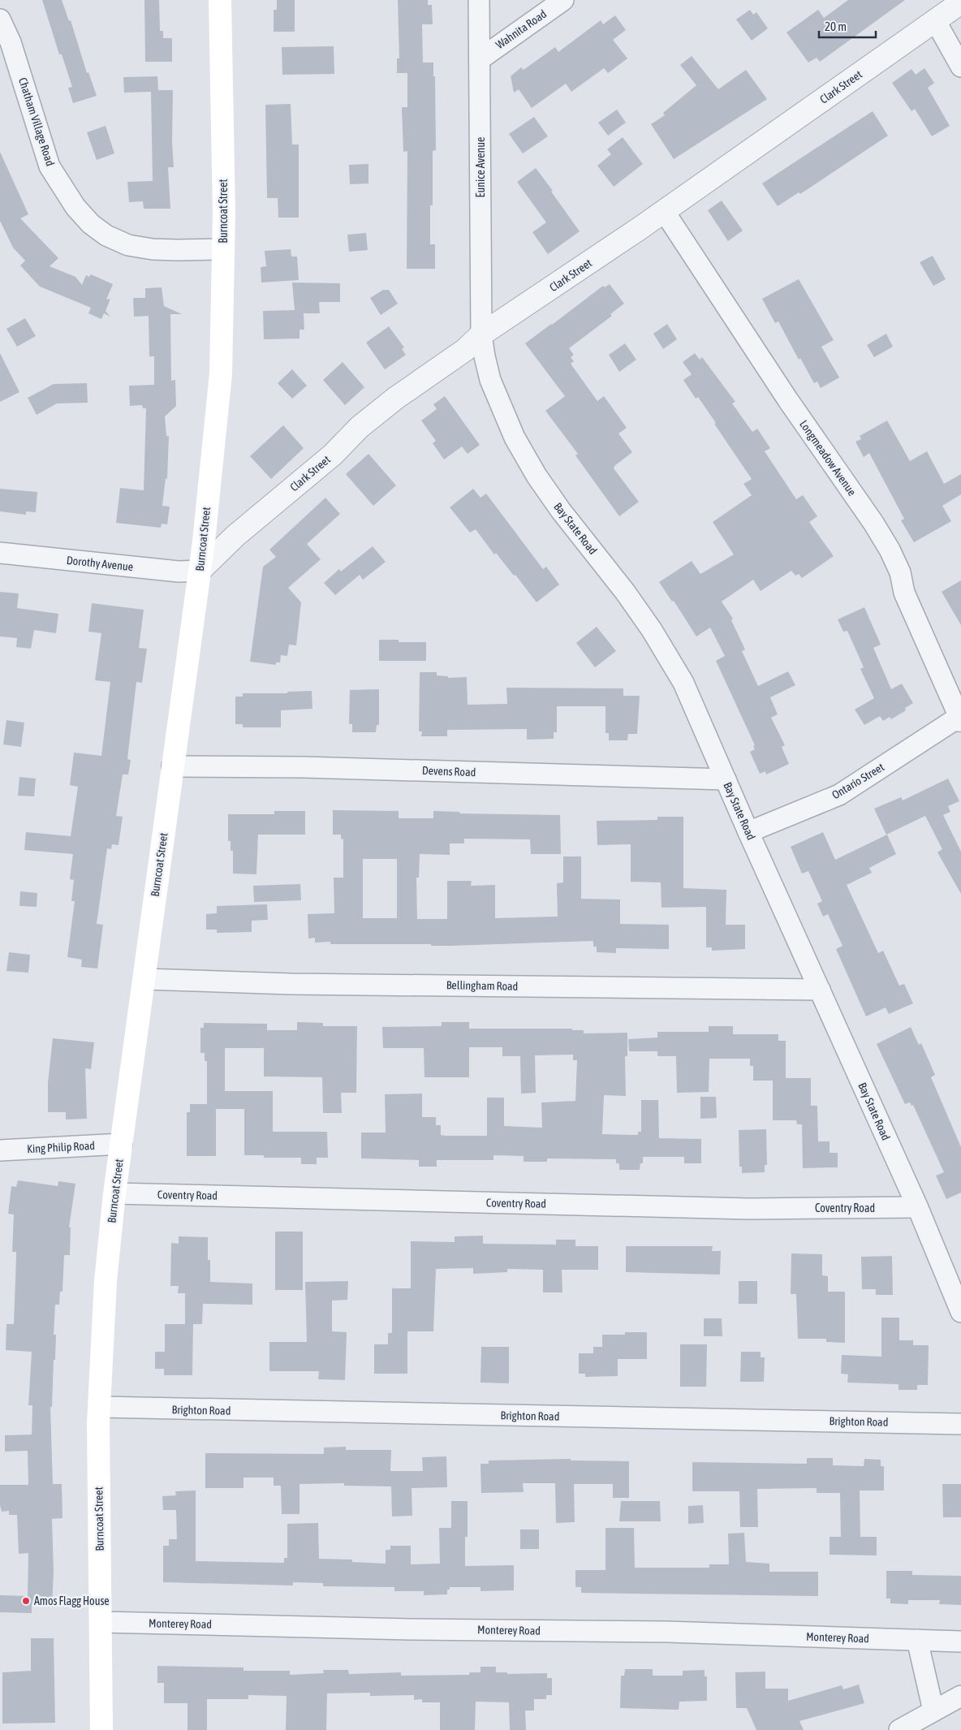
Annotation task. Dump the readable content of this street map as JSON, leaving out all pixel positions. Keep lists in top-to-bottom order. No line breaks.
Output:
{"streets":{"main road":["Burncoat Street"],"street":["Wahnita Road","Clark Street","Chatham Village Road","Eunice Avenue","Longmeadow Avenue","Bay State Road","Dorothy Avenue","Devens Road","Ontario Street","Bellingham Road","King Philip Road","Coventry Road","Brighton Road","Monterey Road"]},"crossings":[["Wahnita Road","Eunice Avenue"],["Clark Street","Eunice Avenue"],["Clark Street","Burncoat Street"],["Clark Street","Longmeadow Avenue"],["Clark Street","Bay State Road"],["Clark Street","Dorothy Avenue"],["Chatham Village Road","Burncoat Street"],["Eunice Avenue","Bay State Road"],["Burncoat Street","Dorothy Avenue"],["Burncoat Street","Devens Road"],["Burncoat Street","Bellingham Road"],["Burncoat Street","King Philip Road"],["Burncoat Street","Coventry Road"],["Burncoat Street","Brighton Road"],["Burncoat Street","Monterey Road"],["Longmeadow Avenue","Ontario Street"],["Bay State Road","Devens Road"],["Bay State Road","Ontario Street"],["Bay State Road","Bellingham Road"],["Bay State Road","Coventry Road"]],"places":["Amos Flagg House"],"scale_bar":"20 m"}
